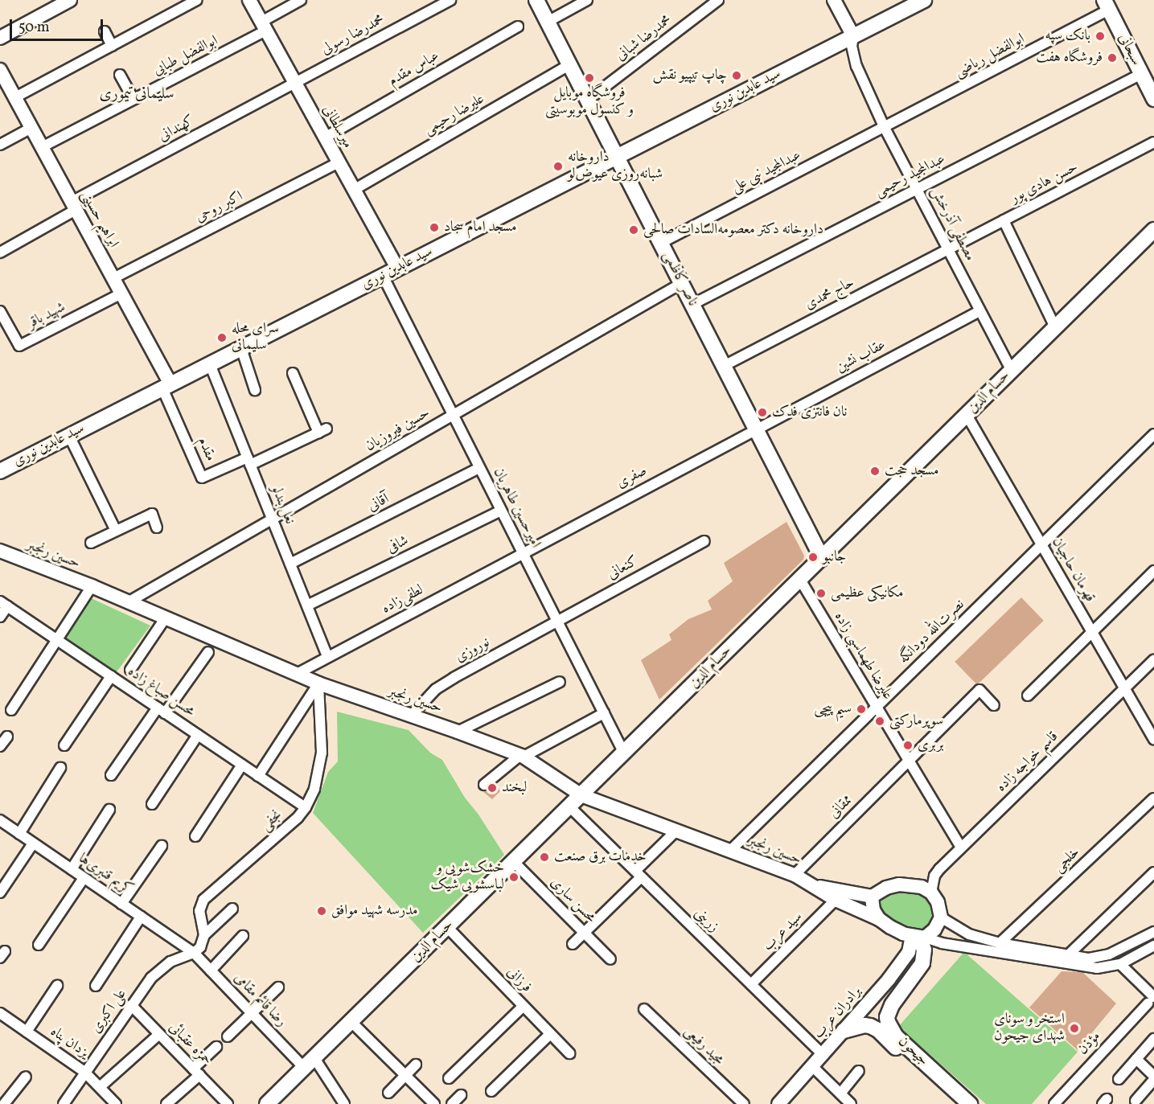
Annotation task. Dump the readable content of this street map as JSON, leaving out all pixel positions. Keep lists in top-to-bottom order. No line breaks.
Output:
{"streets":{"main road":["سبحانی","سید عابدین نوری","ناصر کاظمی","حسام الدین","جیحون"],"street":["محمدرضا رسولی","محمدرضا شبانی","ابوالفضل طبایی","ابوالفضل ریاضی","عباس مقدم","علیرضا رحیمی","میرسلطانی","کهندانی","عبدالمجید نبی علی","عبدالمجید رحیمی","حسن هادی پور","اکبر روحی","ابراهیم حسینی","مصطفی آذرخش","حاج محمدی","شهید باقر","عقاب نشین","حسین فیروزیان","مقدم","صفری","آقانی","نعل بندلو","امیرحسین طاهریان","شافی","حسین رنجبر","کنعانی","قهرمان حاجیان","لطفی‌زاده","نصرت‌الله دودانگه","نوروزی","علیرضا طهماسبی زاده","محسن صباغ زاده","قاسم خواجه زاده","ممقانی","نجفی","خلجی","کریم قنبری‌ها","محسن ساری","زرینی","سید عرب","فرزانی","رضا قائم مقامی","علی اکبری","برادران عرب","یزدان پناه","مؤذن","حمزه عقبائی","مجید رفیعی"]},"crossings":[["محمدرضا رسولی","میرسلطانی"],["محمدرضا رسولی","کهندانی"],["محمدرضا شبانی","ناصر کاظمی"],["سبحانی","ابوالفضل ریاضی"],["سبحانی","عبدالمجید رحیمی"],["ابوالفضل طبایی","میرسلطانی"],["ابوالفضل طبایی","ابراهیم حسینی"],["ابوالفضل ریاضی","عبدالمجید نبی علی"],["ابوالفضل ریاضی","مصطفی آذرخش"],["عباس مقدم","میرسلطانی"],["سید عابدین نوری","میرسلطانی"],["سید عابدین نوری","ابراهیم حسینی"],["سید عابدین نوری","مصطفی آذرخش"],["سید عابدین نوری","ناصر کاظمی"],["سید عابدین نوری","مقدم"],["سید عابدین نوری","نعل بندلو"],["سید عابدین نوری","امیرحسین طاهریان"],["علیرضا رحیمی","میرسلطانی"],["علیرضا رحیمی","ناصر کاظمی"],["میرسلطانی","کهندانی"],["میرسلطانی","اکبر روحی"],["کهندانی","ابراهیم حسینی"],["عبدالمجید نبی علی","مصطفی آذرخش"],["عبدالمجید نبی علی","ناصر کاظمی"],["عبدالمجید رحیمی","مصطفی آذرخش"],["عبدالمجید رحیمی","ناصر کاظمی"],["حسن هادی پور","مصطفی آذرخش"],["حسن هادی پور","حاج محمدی"],["اکبر روحی","ابراهیم حسینی"],["ابراهیم حسینی","شهید باقر"],["ابراهیم حسینی","مقدم"],["مصطفی آذرخش","حاج محمدی"],["مصطفی آذرخش","عقاب نشین"],["مصطفی آذرخش","حسام الدین"],["ناصر کاظمی","حاج محمدی"],["ناصر کاظمی","عقاب نشین"],["ناصر کاظمی","حسام الدین"],["ناصر کاظمی","حسین فیروزیان"],["ناصر کاظمی","صفری"],["عقاب نشین","صفری"],["حسام الدین","امیرحسین طاهریان"],["حسام الدین","حسین رنجبر"],["حسام الدین","قهرمان حاجیان"],["حسام الدین","علیرضا طهماسبی زاده"],["حسام الدین","محسن ساری"],["حسام الدین","زرینی"],["حسام الدین","فرزانی"],["حسام الدین","رضا قائم مقامی"],["حسین فیروزیان","نعل بندلو"],["حسین فیروزیان","امیرحسین طاهریان"],["حسین فیروزیان","حسین رنجبر"],["مقدم","نعل بندلو"],["صفری","امیرحسین طاهریان"],["صفری","لطفی‌زاده"],["آقانی","نعل بندلو"],["آقانی","امیرحسین طاهریان"],["نعل بندلو","شافی"],["نعل بندلو","لطفی‌زاده"],["امیرحسین طاهریان","شافی"],["امیرحسین طاهریان","کنعانی"],["امیرحسین طاهریان","لطفی‌زاده"],["امیرحسین طاهریان","نوروزی"],["حسین رنجبر","لطفی‌زاده"],["حسین رنجبر","نصرت‌الله دودانگه"],["حسین رنجبر","نوروزی"],["حسین رنجبر","قاسم خواجه زاده"],["حسین رنجبر","ممقانی"],["حسین رنجبر","نجفی"],["حسین رنجبر","سید عرب"],["حسین رنجبر","برادران عرب"],["حسین رنجبر","جیحون"],["کنعانی","نوروزی"],["قهرمان حاجیان","نصرت‌الله دودانگه"],["قهرمان حاجیان","قاسم خواجه زاده"],["نصرت‌الله دودانگه","علیرضا طهماسبی زاده"],["علیرضا طهماسبی زاده","قاسم خواجه زاده"],["علیرضا طهماسبی زاده","ممقانی"],["محسن صباغ زاده","نجفی"],["قاسم خواجه زاده","برادران عرب"],["قاسم خواجه زاده","جیحون"],["کریم قنبری‌ها","رضا قائم مقامی"],["کریم قنبری‌ها","علی اکبری"],["زرینی","سید عرب"],["زرینی","برادران عرب"],["رضا قائم مقامی","علی اکبری"],["علی اکبری","یزدان پناه"],["علی اکبری","حمزه عقبائی"],["برادران عرب","جیحون"]],"districts":["سلیمانی تیموری"],"places":["بانک سپه","فروشگاه هفت","چاپ تیپیو نقش","فروشگاه موبایل و کنسول موبوسیتی","داروخانه شبانه‌روزی عیوض‌لو","مسجد امام سجاد","داروخانه دکتر معصومه‌السادات صالحی","سرای محله سلیمانی","نان فانتزی فدک","مسجد حجت","جانبو","مکانیکی عظیمی","سیم پیچی","سوپرمارکتی","بربری","لبخند","خدمات برق صنعت","خشک‌شویی و لباسشویی شیک","مدرسه شهید موافق","استخر و سونای شهدای جیحون"],"scale_bar":"50 m"}
